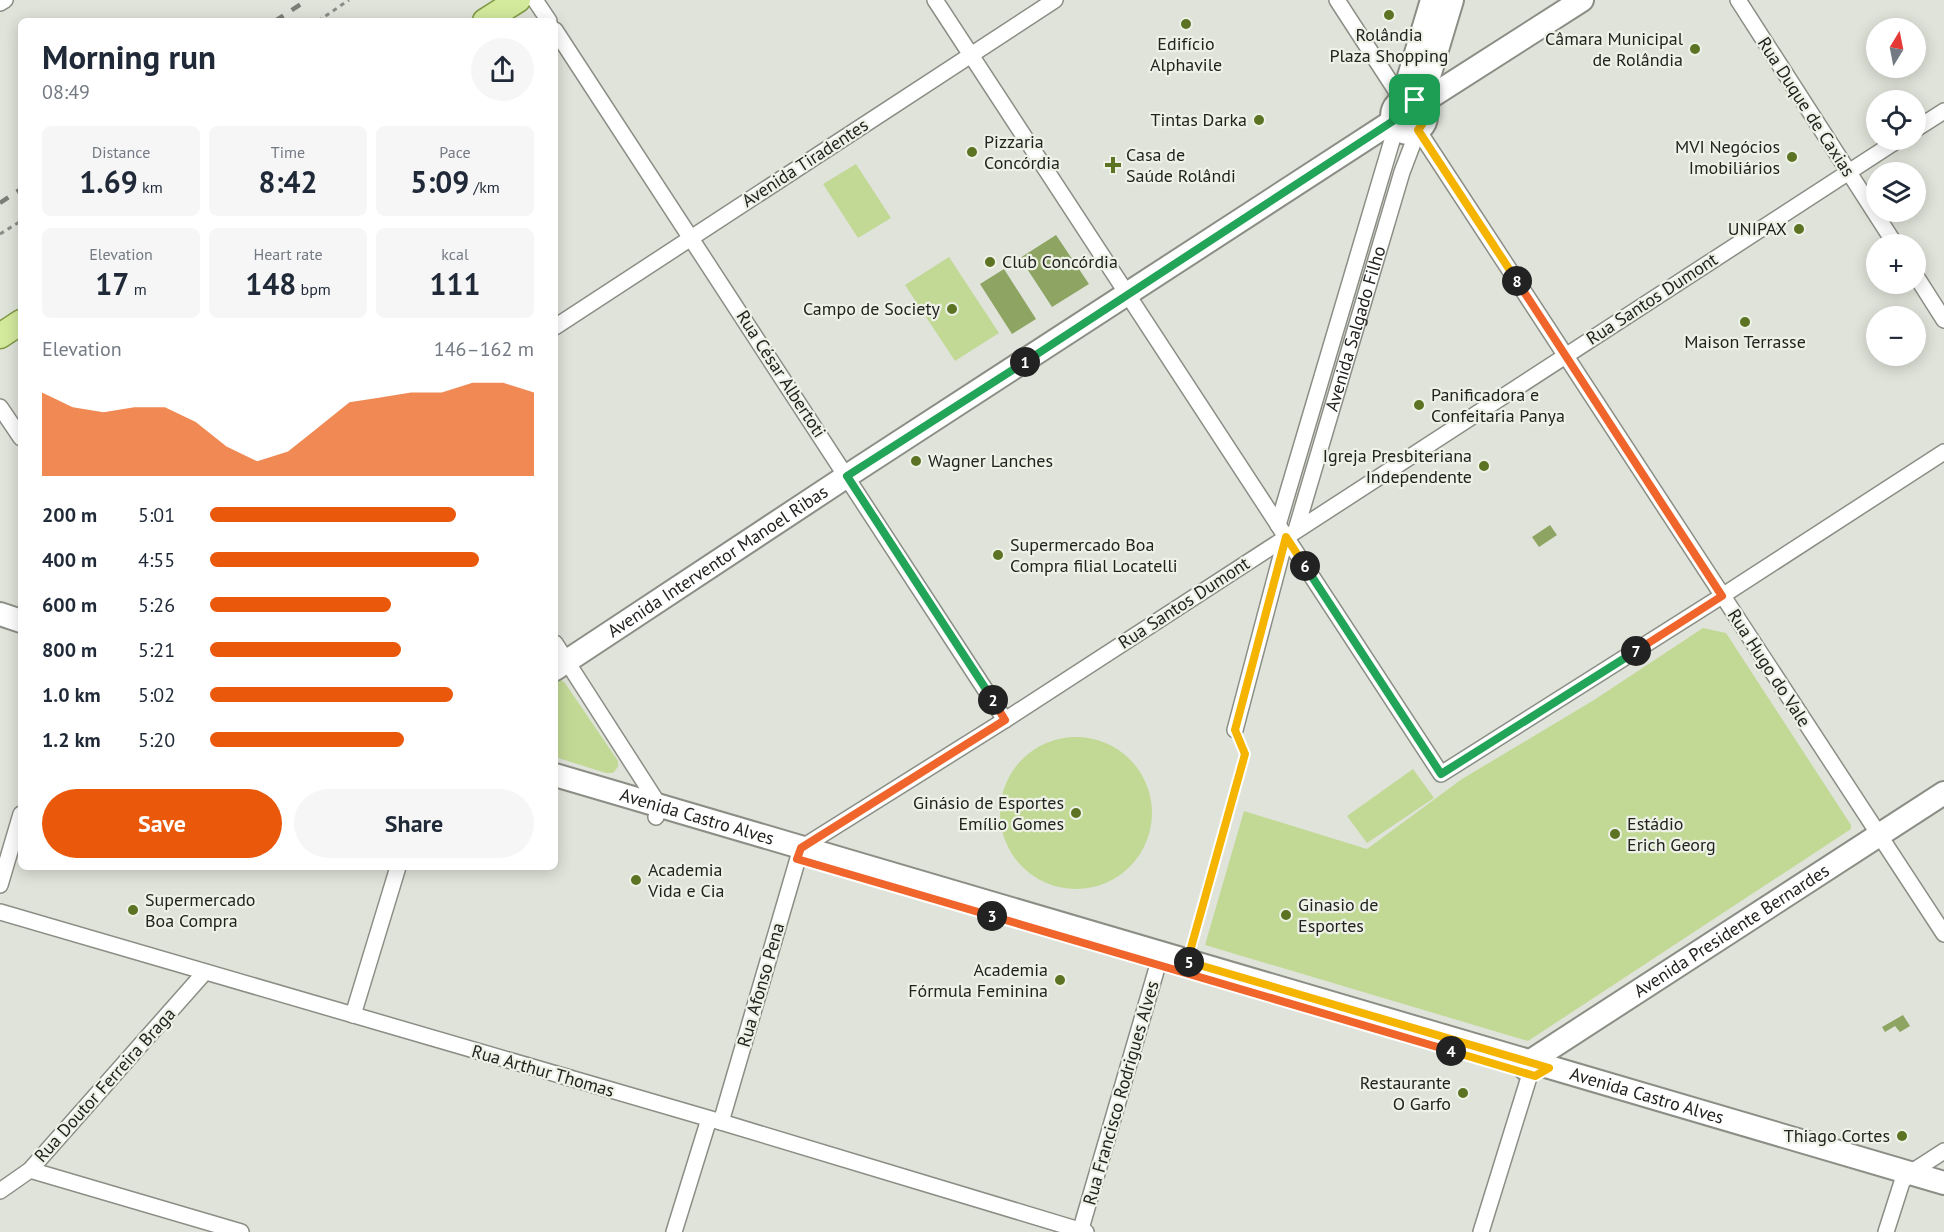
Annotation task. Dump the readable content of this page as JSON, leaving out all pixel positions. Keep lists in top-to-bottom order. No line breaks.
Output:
{"streets":{"street":["Rua Duque de Caxias","Avenida Tiradentes","Rua Santos Dumont","Avenida Salgado Filho","Rua César Albertoti","Avenida Interventor Manoel Ribas","Rua Hugo do Vale","Avenida Castro Alves","Avenida Presidente Bernardes","Rua Afonso Pena","Rua Arthur Thomas","Rua Doutor Ferreira Braga","Rua Francisco Rodrigues Alves"]},"crossings":[["Rua Duque de Caxias","Rua Santos Dumont"],["Avenida Tiradentes","Rua César Albertoti"],["Rua Santos Dumont","Avenida Salgado Filho"],["Rua Santos Dumont","Rua César Albertoti"],["Rua Santos Dumont","Rua Hugo do Vale"],["Rua Santos Dumont","Avenida Castro Alves"],["Rua Santos Dumont","Rua Afonso Pena"],["Avenida Salgado Filho","Avenida Interventor Manoel Ribas"],["Avenida Salgado Filho","Rua Hugo do Vale"],["Rua César Albertoti","Avenida Interventor Manoel Ribas"],["Avenida Interventor Manoel Ribas","Rua Hugo do Vale"],["Rua Hugo do Vale","Avenida Presidente Bernardes"],["Avenida Castro Alves","Avenida Presidente Bernardes"],["Avenida Castro Alves","Rua Afonso Pena"],["Avenida Castro Alves","Rua Francisco Rodrigues Alves"],["Rua Afonso Pena","Rua Arthur Thomas"],["Rua Arthur Thomas","Rua Doutor Ferreira Braga"],["Rua Arthur Thomas","Rua Francisco Rodrigues Alves"]],"places":{"other":["Rolândia Plaza Shopping","Edifício Alphavile","Câmara Municipal de Rolândia","Tintas Darka","Pizzaria Concórdia","MVI Negócios Imobiliários","UNIPAX","Club Concórdia","Campo de Society","Maison Terrasse","Panificadora e Confeitaria Panya","Wagner Lanches","Igreja Presbiteriana Independente","Supermercado Boa Compra filial Locatelli","Ginásio de Esportes Emílio Gomes","Estádio Erich Georg","Academia Vida e Cia","Supermercado Boa Compra","Ginasio de Esportes","Academia Fórmula Feminina","Restaurante O Garfo","Thiago Cortes"],"health":["Casa de Saúde Rolândi"]},"north":"top","page":{"map_buttons":["+","−"],"heading":["Morning run","08:49"],"stats":[["Distance","1.69 km"],["Time","8:42"],["Pace","5:09 /km"],["Elevation","17 m"],["Heart rate","148 bpm"],["kcal","111"]],"pins":["8","1","6","7","2","3","5","4"],"chart":["Elevation","146–162 m"],"list":[{"name":"200 m","note":"5:01"},{"name":"400 m","note":"4:55"},{"name":"600 m","note":"5:26"},{"name":"800 m","note":"5:21"},{"name":"1.0 km","note":"5:02"},{"name":"1.2 km","note":"5:20"}],"buttons":["Save","Share"]}}
